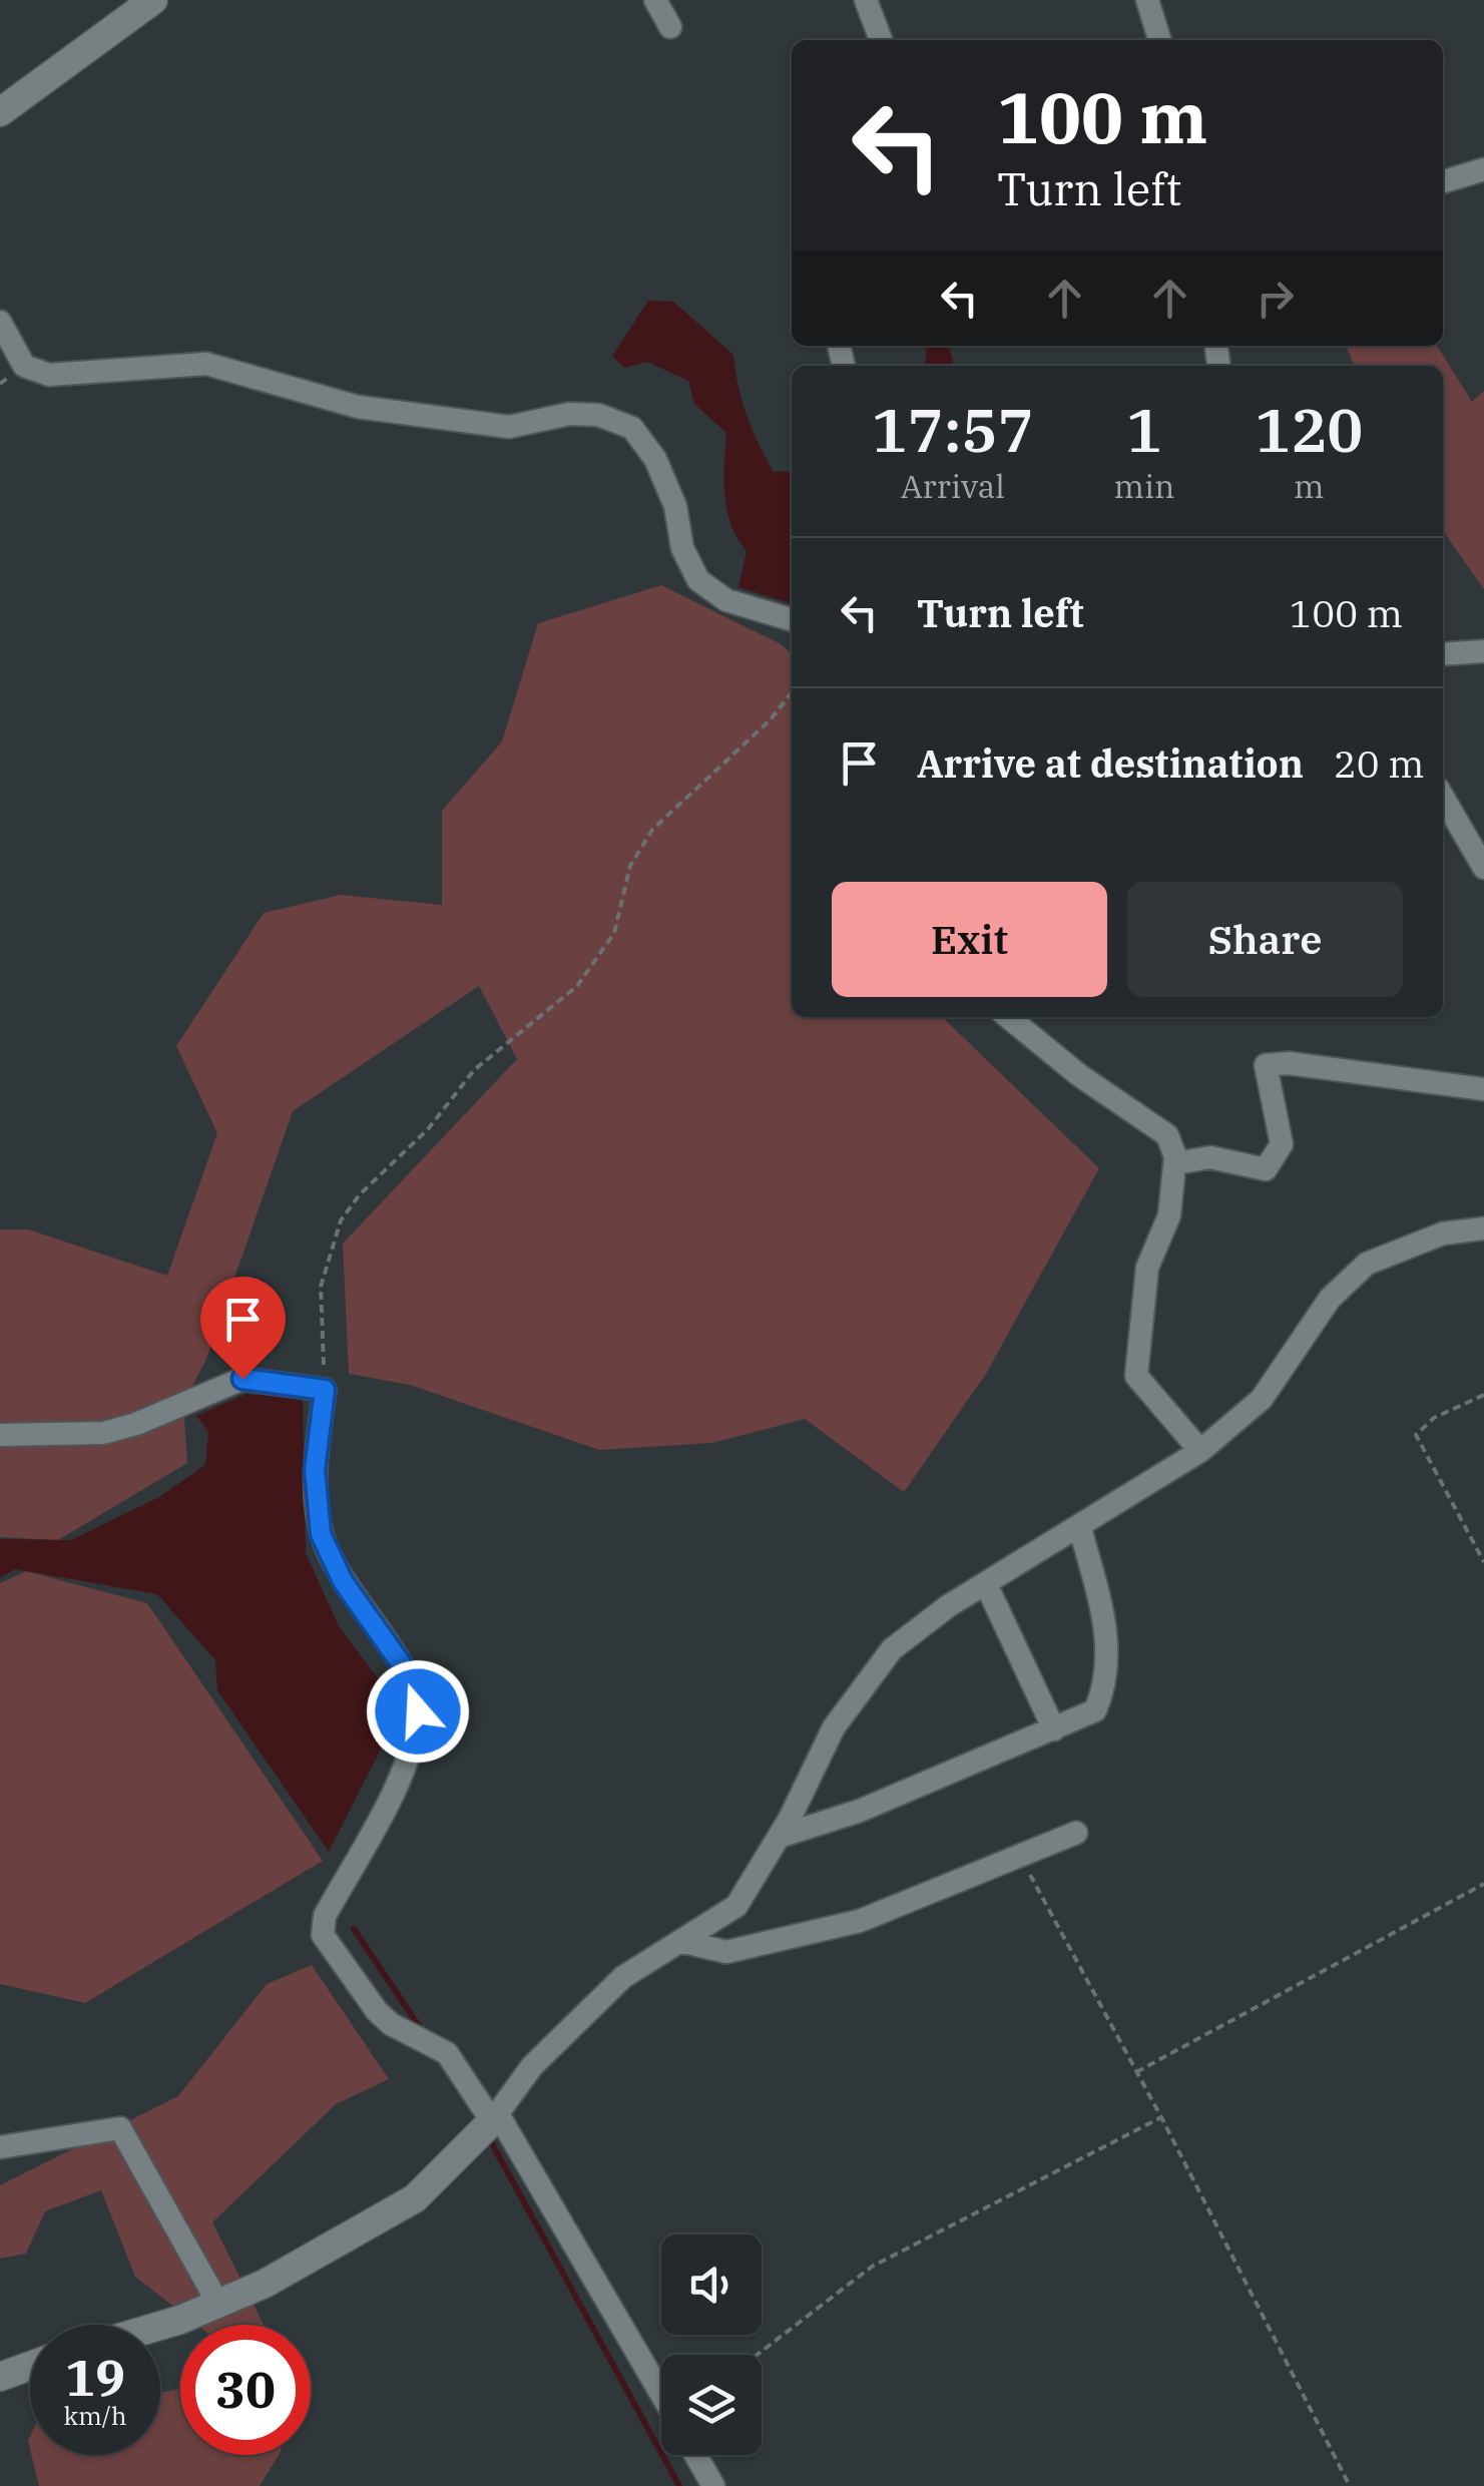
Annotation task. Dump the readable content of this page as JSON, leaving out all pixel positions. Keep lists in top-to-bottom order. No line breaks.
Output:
{"page":{"turn":["100 m","Turn left"],"eta":["17:57","Arrival","1","min","120","m"],"list":[{"name":"Turn left","value":"100 m"},{"name":"Arrive at destination","value":"20 m"}],"buttons":["Exit","Share"],"speed":"19 km/h","limit":"30"}}
